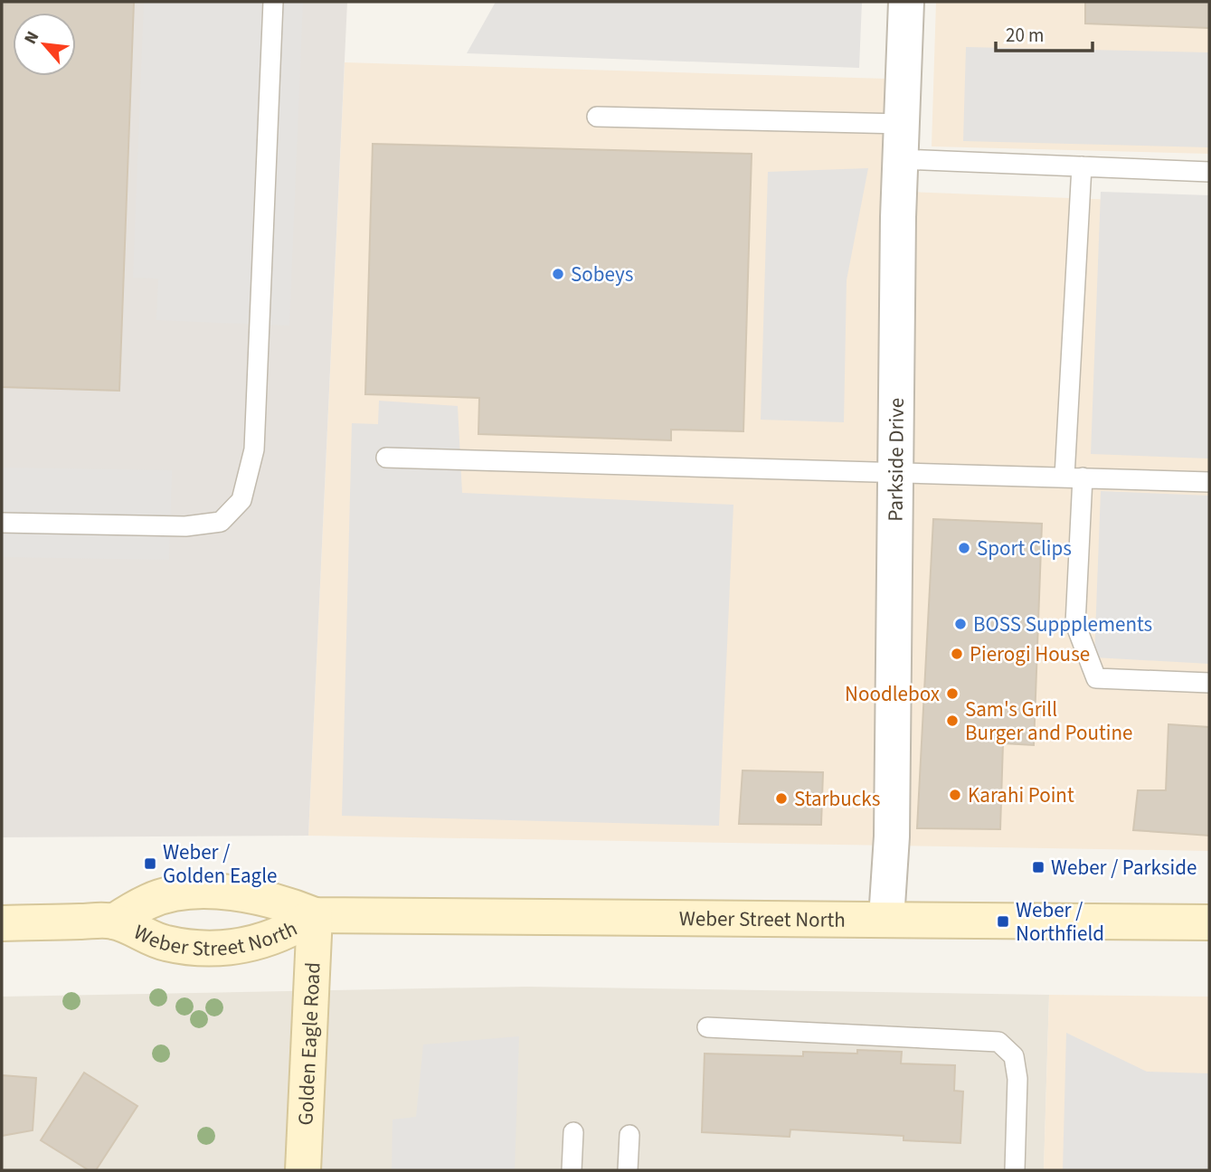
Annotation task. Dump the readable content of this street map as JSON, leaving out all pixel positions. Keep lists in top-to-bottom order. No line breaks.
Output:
{"streets":{"main road":["Weber Street North","Golden Eagle Road"],"street":["Parkside Drive"]},"crossings":[["Parkside Drive","Weber Street North"],["Weber Street North","Golden Eagle Road"]],"places":{"other":["Sobeys","Sport Clips","BOSS Suppplements","Pierogi House","Noodlebox","Sam's Grill Burger and Poutine","Karahi Point","Starbucks"],"transit":["Weber / Golden Eagle","Weber / Parkside","Weber / Northfield"]},"scale_bar":"20 m","north":"top left"}
